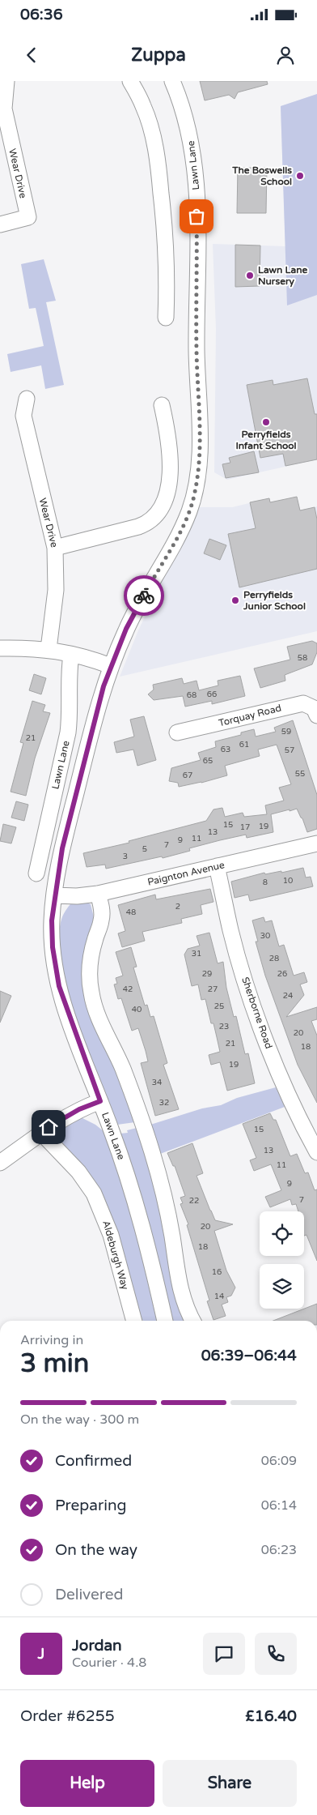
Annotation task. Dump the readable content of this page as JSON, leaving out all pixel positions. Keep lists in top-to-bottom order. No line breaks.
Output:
{"streets":{"street":["Lawn Lane","Wear Drive","Torquay Road","Paignton Avenue","Sherborne Road","Aldeburgh Way"]},"crossings":[["Lawn Lane","Paignton Avenue"],["Paignton Avenue","Sherborne Road"]],"places":["The Boswells School","Lawn Lane Nursery","Perryfields Infant School","Perryfields Junior School"],"house_numbers":["58","66","68","59","21","61","63","57","65","55","67","15","19","17","13","11","9","7","5","3","10","8","2","48","30","31","28","29","26","42","27","24","25","40","23","20","21","18","19","34","32","15","13","11","9","7","22","20","18","16","14"],"page":{"status":"06:36","header":"Zuppa","heading":["3 min","Arriving in","06:39–06:44"],"panel":["Jordan","Courier · 4.8","Order #6255","£16.40"],"bar":"On the way · 300 m","list":[["Confirmed","06:09"],["Preparing","06:14"],["On the way","06:23"],"Delivered"],"round":"J","buttons":["Help","Share"]}}
